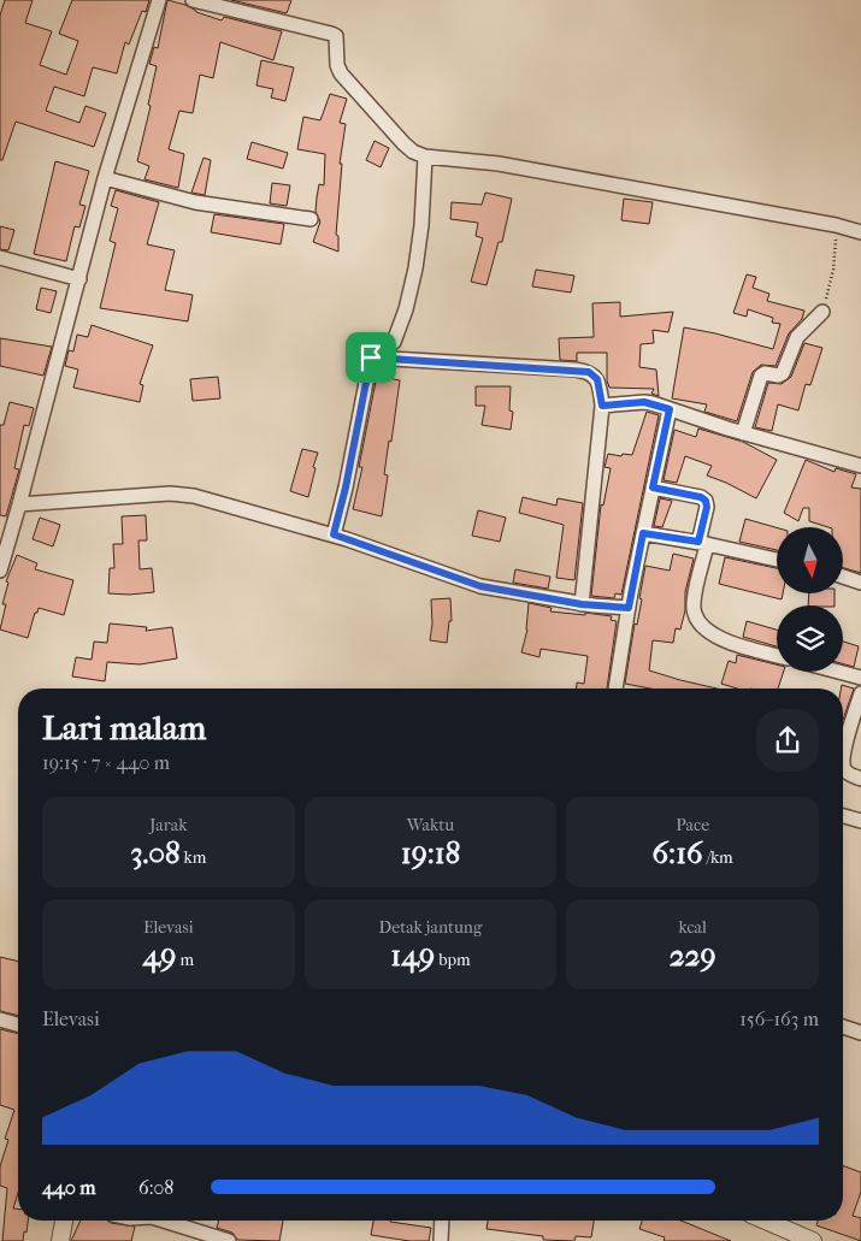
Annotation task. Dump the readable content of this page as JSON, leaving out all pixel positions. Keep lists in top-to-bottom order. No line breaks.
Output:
{"north":"bottom","page":{"heading":["Lari malam","19:15 · 7 × 440 m"],"stats":[["Jarak","3.08 km"],["Waktu","19:18"],["Pace","6:16 /km"],["Elevasi","49 m"],["Detak jantung","149 bpm"],["kcal","229"]],"chart":["Elevasi","156–163 m"],"list":[{"name":"440 m","note":"6:08"}]}}
